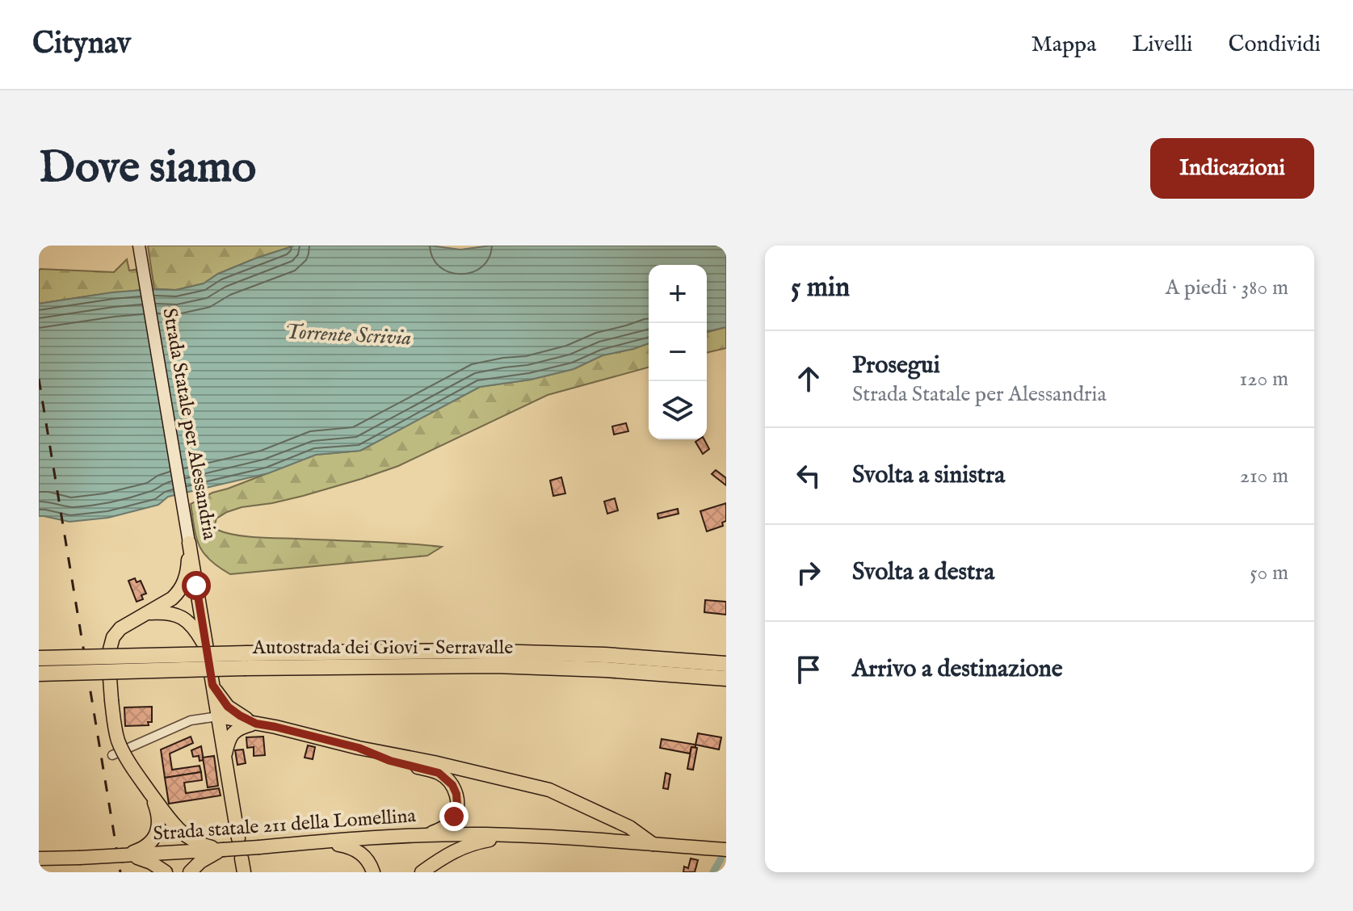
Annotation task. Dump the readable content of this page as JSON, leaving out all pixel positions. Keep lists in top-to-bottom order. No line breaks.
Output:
{"streets":{"highway":["Autostrada dei Giovi - Serravalle"],"main road":["Strada Statale per Alessandria","Strada statale 211 della Lomellina"]},"water":["Torrente Scrivia"],"page":{"header":"Citynav","nav":["Mappa","Livelli","Condividi"],"buttons":"Indicazioni","title":"Dove siamo","heading":["5 min","A piedi · 380 m"],"map_buttons":["+","−"],"list":[["Prosegui","Strada Statale per Alessandria","120 m"],["Svolta a sinistra","210 m"],["Svolta a destra","50 m"],"Arrivo a destinazione"]}}
